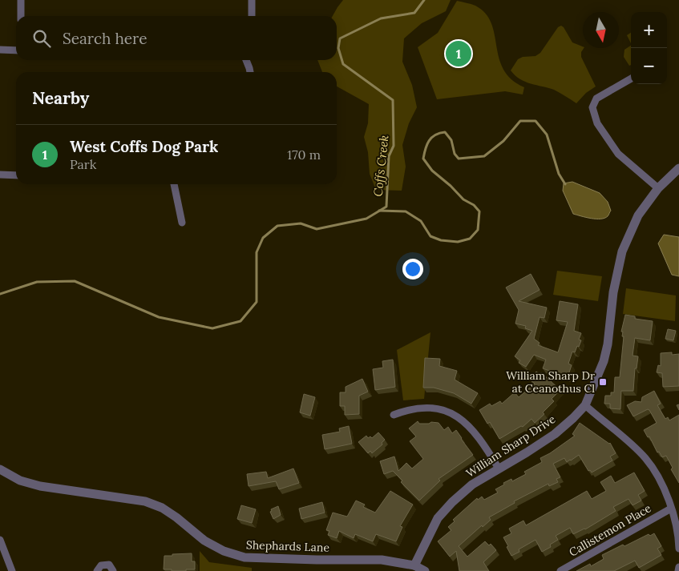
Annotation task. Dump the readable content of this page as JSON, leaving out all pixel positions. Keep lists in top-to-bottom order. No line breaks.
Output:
{"streets":{"street":["William Sharp Drive","Callistemon Place","Shephards Lane"]},"crossings":[["William Sharp Drive","Shephards Lane"]],"water":["Coffs Creek"],"places":{"transit":["William Sharp Dr at Ceanothus Cl"]},"north":"bottom","page":{"map_buttons":["+","−"],"search":"Search here","pins":"1","heading":"Nearby","list":[{"mark":"1","name":"West Coffs Dog Park","note":"Park","value":"170 m"}]}}
